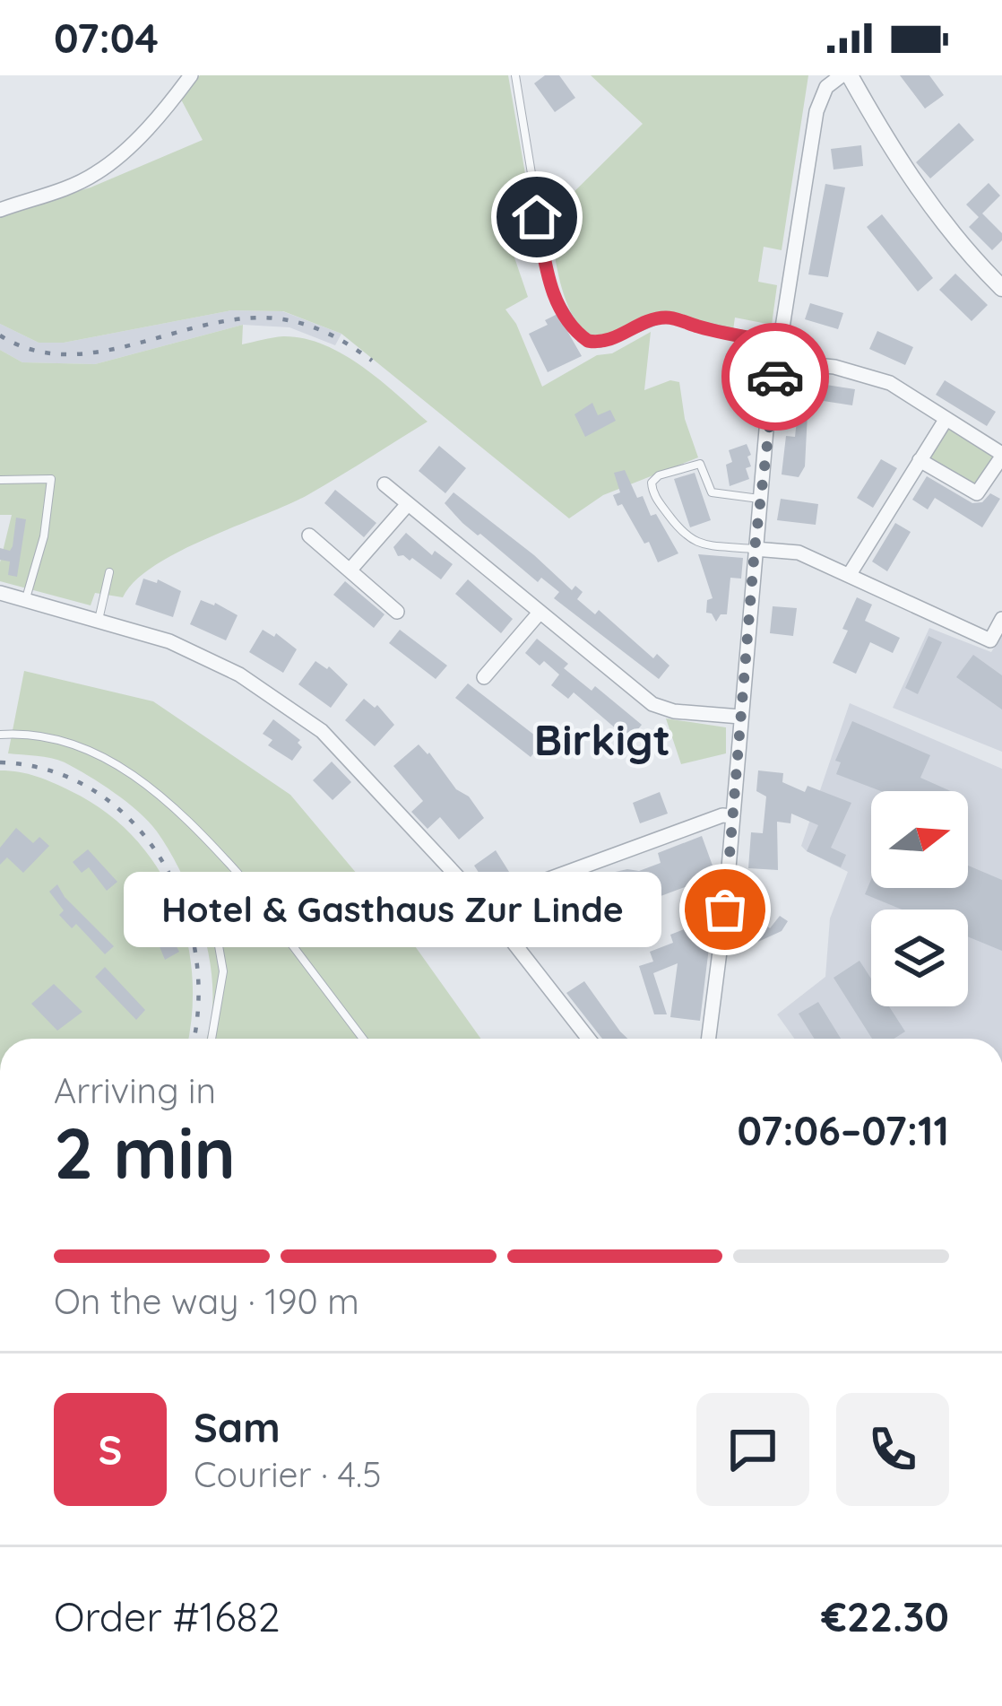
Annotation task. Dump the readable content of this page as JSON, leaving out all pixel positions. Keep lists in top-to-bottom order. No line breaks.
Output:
{"districts":["Birkigt"],"places":["Hotel & Gasthaus Zur Linde"],"north":"right","page":{"status":"07:04","bubble":"Hotel & Gasthaus Zur Linde","heading":["2 min","Arriving in","07:06–07:11"],"panel":["Sam","Courier · 4.5","Order #1682","€22.30"],"bar":"On the way · 190 m","round":"S"}}
